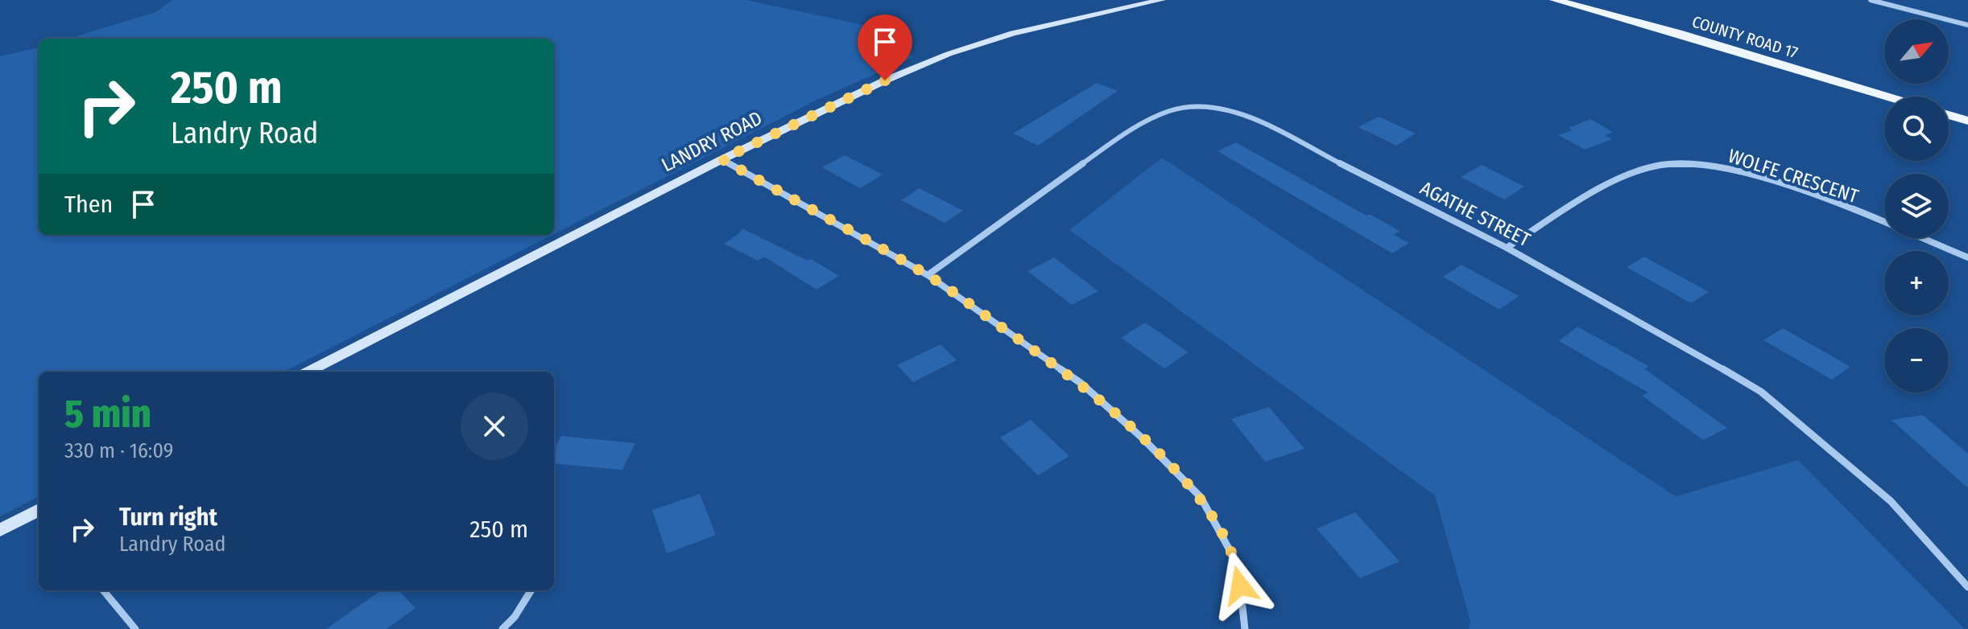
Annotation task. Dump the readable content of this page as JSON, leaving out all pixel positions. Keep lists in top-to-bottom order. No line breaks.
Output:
{"streets":{"main road":["COUNTY ROAD 17","LANDRY ROAD"],"street":["WOLFE CRESCENT","AGATHE STREET"]},"crossings":[["WOLFE CRESCENT","AGATHE STREET"]],"north":"top right","page":{"map_buttons":["+","−"],"turn":["250 m","Landry Road"],"then":"Then","heading":["5 min","330 m · 16:09"],"list":[{"name":"Turn right","note":"Landry Road","value":"250 m"}]}}
